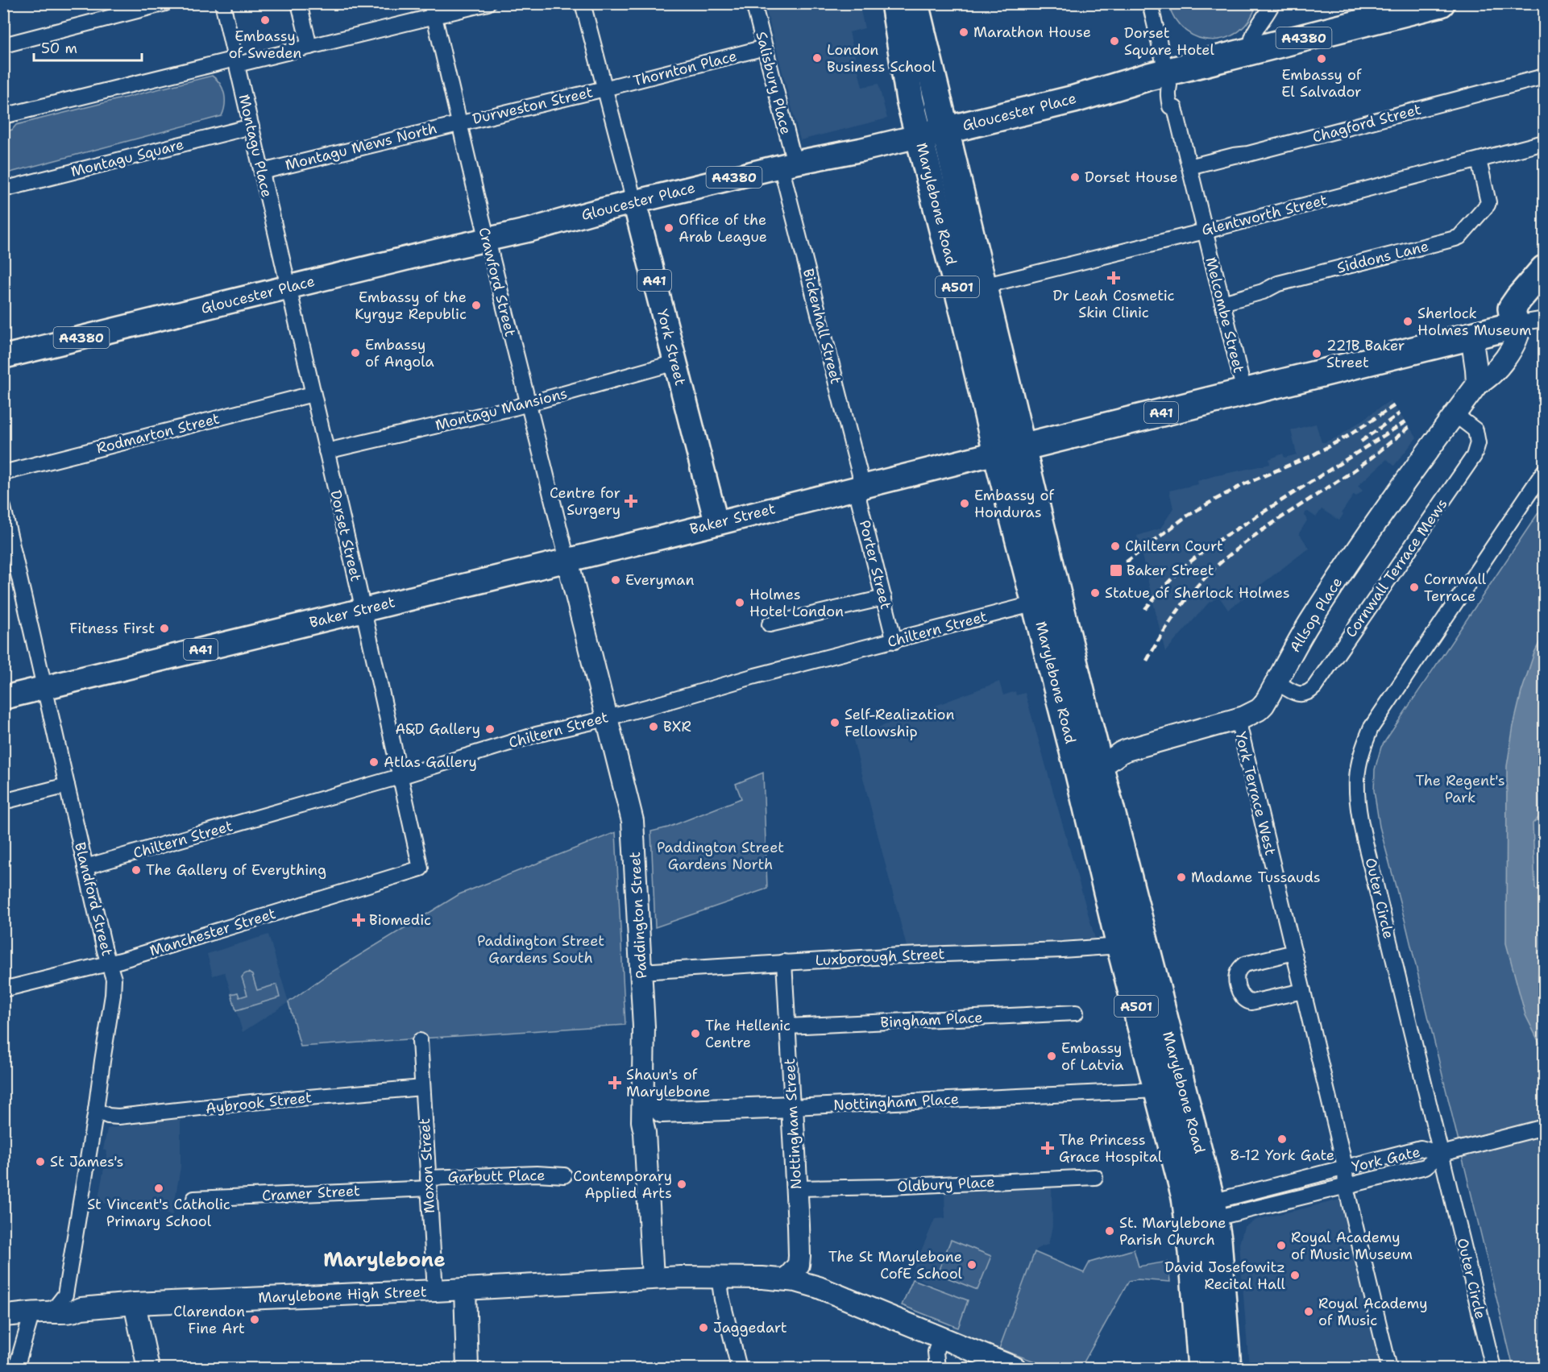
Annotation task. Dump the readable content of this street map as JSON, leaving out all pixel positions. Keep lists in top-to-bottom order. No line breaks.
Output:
{"streets":{"highway":["A4380","Gloucester Place","Marylebone Road","A41","A501","Baker Street"],"main road":["York Street","Allsop Place","Paddington Street","Nottingham Place","Nottingham Street","Marylebone High Street"],"street":["Thornton Place","Salisbury Place","Durweston Street","Chagford Street","Montagu Place","Montagu Mews North","Montagu Square","Glentworth Street","Siddons Lane","Crawford Street","Melcombe Street","Bickenhall Street","Montagu Mansions","Rodmarton Street","Dorset Street","Porter Street","Cornwall Terrace Mews","Chiltern Street","York Terrace West","Outer Circle","Blandford Street","Manchester Street","Luxborough Street","Bingham Place","Aybrook Street","York Gate","Moxon Street","Garbutt Place","Oldbury Place","Cramer Street"]},"crossings":[["Thornton Place","Salisbury Place"],["Thornton Place","Durweston Street"],["Thornton Place","York Street"],["Salisbury Place","Gloucester Place"],["Salisbury Place","Bickenhall Street"],["Durweston Street","Montagu Mews North"],["Durweston Street","Crawford Street"],["Durweston Street","York Street"],["Gloucester Place","Montagu Place"],["Gloucester Place","Marylebone Road"],["Gloucester Place","Crawford Street"],["Gloucester Place","Melcombe Street"],["Gloucester Place","Bickenhall Street"],["Gloucester Place","York Street"],["Gloucester Place","Dorset Street"],["Chagford Street","Melcombe Street"],["Montagu Place","Montagu Mews North"],["Montagu Place","Montagu Square"],["Montagu Place","Dorset Street"],["Montagu Mews North","Crawford Street"],["Marylebone Road","Glentworth Street"],["Marylebone Road","Baker Street"],["Marylebone Road","Allsop Place"],["Marylebone Road","Chiltern Street"],["Marylebone Road","Luxborough Street"],["Marylebone Road","Nottingham Place"],["Marylebone Road","York Gate"],["Glentworth Street","Siddons Lane"],["Glentworth Street","Melcombe Street"],["Siddons Lane","Melcombe Street"],["A41","Baker Street"],["A41","Allsop Place"],["Crawford Street","Montagu Mansions"],["Crawford Street","Baker Street"],["Crawford Street","Paddington Street"],["Melcombe Street","Baker Street"],["Bickenhall Street","Baker Street"],["Bickenhall Street","Porter Street"],["York Street","Montagu Mansions"],["York Street","Baker Street"],["Montagu Mansions","Dorset Street"],["Rodmarton Street","Dorset Street"],["Baker Street","Dorset Street"],["Baker Street","Porter Street"],["Baker Street","Allsop Place"],["Baker Street","Blandford Street"],["Baker Street","Paddington Street"],["Dorset Street","Chiltern Street"],["Dorset Street","Manchester Street"],["Porter Street","Chiltern Street"],["Cornwall Terrace Mews","Allsop Place"],["Allsop Place","York Terrace West"],["Chiltern Street","Blandford Street"],["Chiltern Street","Paddington Street"],["York Terrace West","York Gate"],["Outer Circle","York Gate"],["Blandford Street","Manchester Street"],["Blandford Street","Aybrook Street"],["Paddington Street","Luxborough Street"],["Paddington Street","Marylebone High Street"],["Luxborough Street","Nottingham Street"],["Bingham Place","Nottingham Street"],["Nottingham Place","Nottingham Street"],["Aybrook Street","Moxon Street"],["Nottingham Street","Oldbury Place"],["Nottingham Street","Marylebone High Street"],["Moxon Street","Garbutt Place"],["Moxon Street","Cramer Street"],["Moxon Street","Marylebone High Street"],["Garbutt Place","Cramer Street"]],"districts":["Marylebone"],"parks":["The Regent's Park","Paddington Street Gardens North","Paddington Street Gardens South"],"places":{"other":["Embassy of Sweden","Marathon House","Dorset Square Hotel","London Business School","Embassy of El Salvador","Dorset House","Office of the Arab League","Embassy of the Kyrgyz Republic","Sherlock Holmes Museum","Embassy of Angola","221B Baker Street","Embassy of Honduras","Chiltern Court","Everyman","Cornwall Terrace","Statue of Sherlock Holmes","Holmes Hotel London","Fitness First","Self-Realization Fellowship","BXR","A&D Gallery","Atlas Gallery","The Gallery of Everything","Madame Tussauds","The Hellenic Centre","Embassy of Latvia","8-12 York Gate","St James's","Contemporary Applied Arts","St Vincent's Catholic Primary School","St. Marylebone Parish Church","Royal Academy of Music Museum","The St Marylebone CofE School","David Josefowitz Recital Hall","Royal Academy of Music","Clarendon Fine Art","Jaggedart"],"health":["Dr Leah Cosmetic Skin Clinic","Centre for Surgery","Biomedic","Shaun's of Marylebone","The Princess Grace Hospital"],"transit":["Baker Street"]},"scale_bar":"50 m"}
